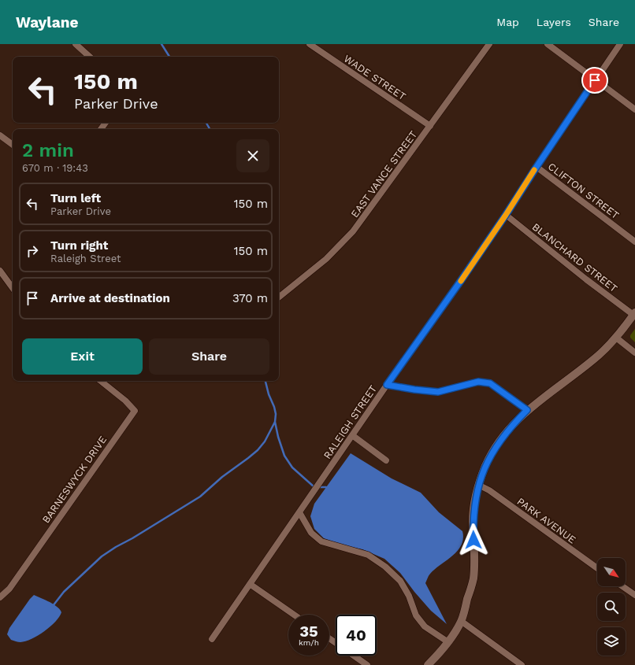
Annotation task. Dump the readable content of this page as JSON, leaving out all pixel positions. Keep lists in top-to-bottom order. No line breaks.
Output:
{"streets":{"street":["WADE STREET","EAST VANCE STREET","CLIFTON STREET","BLANCHARD STREET","RALEIGH STREET","BARNESWYCK DRIVE","PARK AVENUE"]},"crossings":[["WADE STREET","EAST VANCE STREET"],["CLIFTON STREET","RALEIGH STREET"],["BLANCHARD STREET","RALEIGH STREET"]],"north":"bottom right","page":{"header":"Waylane","nav":["Map","Layers","Share"],"turn":["150 m","Parker Drive"],"heading":["2 min","670 m · 19:43"],"list":[{"name":"Turn left","note":"Parker Drive","value":"150 m"},{"name":"Turn right","note":"Raleigh Street","value":"150 m"},{"name":"Arrive at destination","value":"370 m"}],"buttons":["Exit","Share"],"speed":"35 km/h","limit":"40"}}
